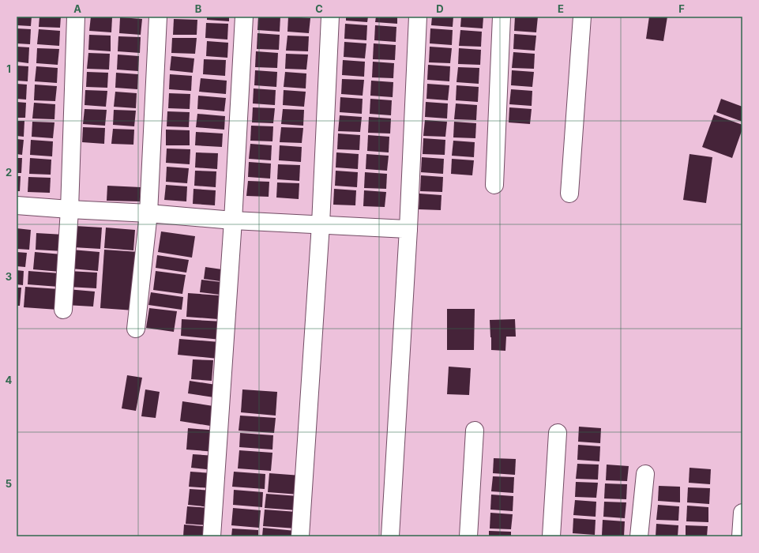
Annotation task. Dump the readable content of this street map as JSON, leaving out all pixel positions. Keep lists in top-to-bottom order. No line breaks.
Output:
{"grid":{"columns":["A","B","C","D","E","F"],"rows":["1","2","3","4","5"]}}
